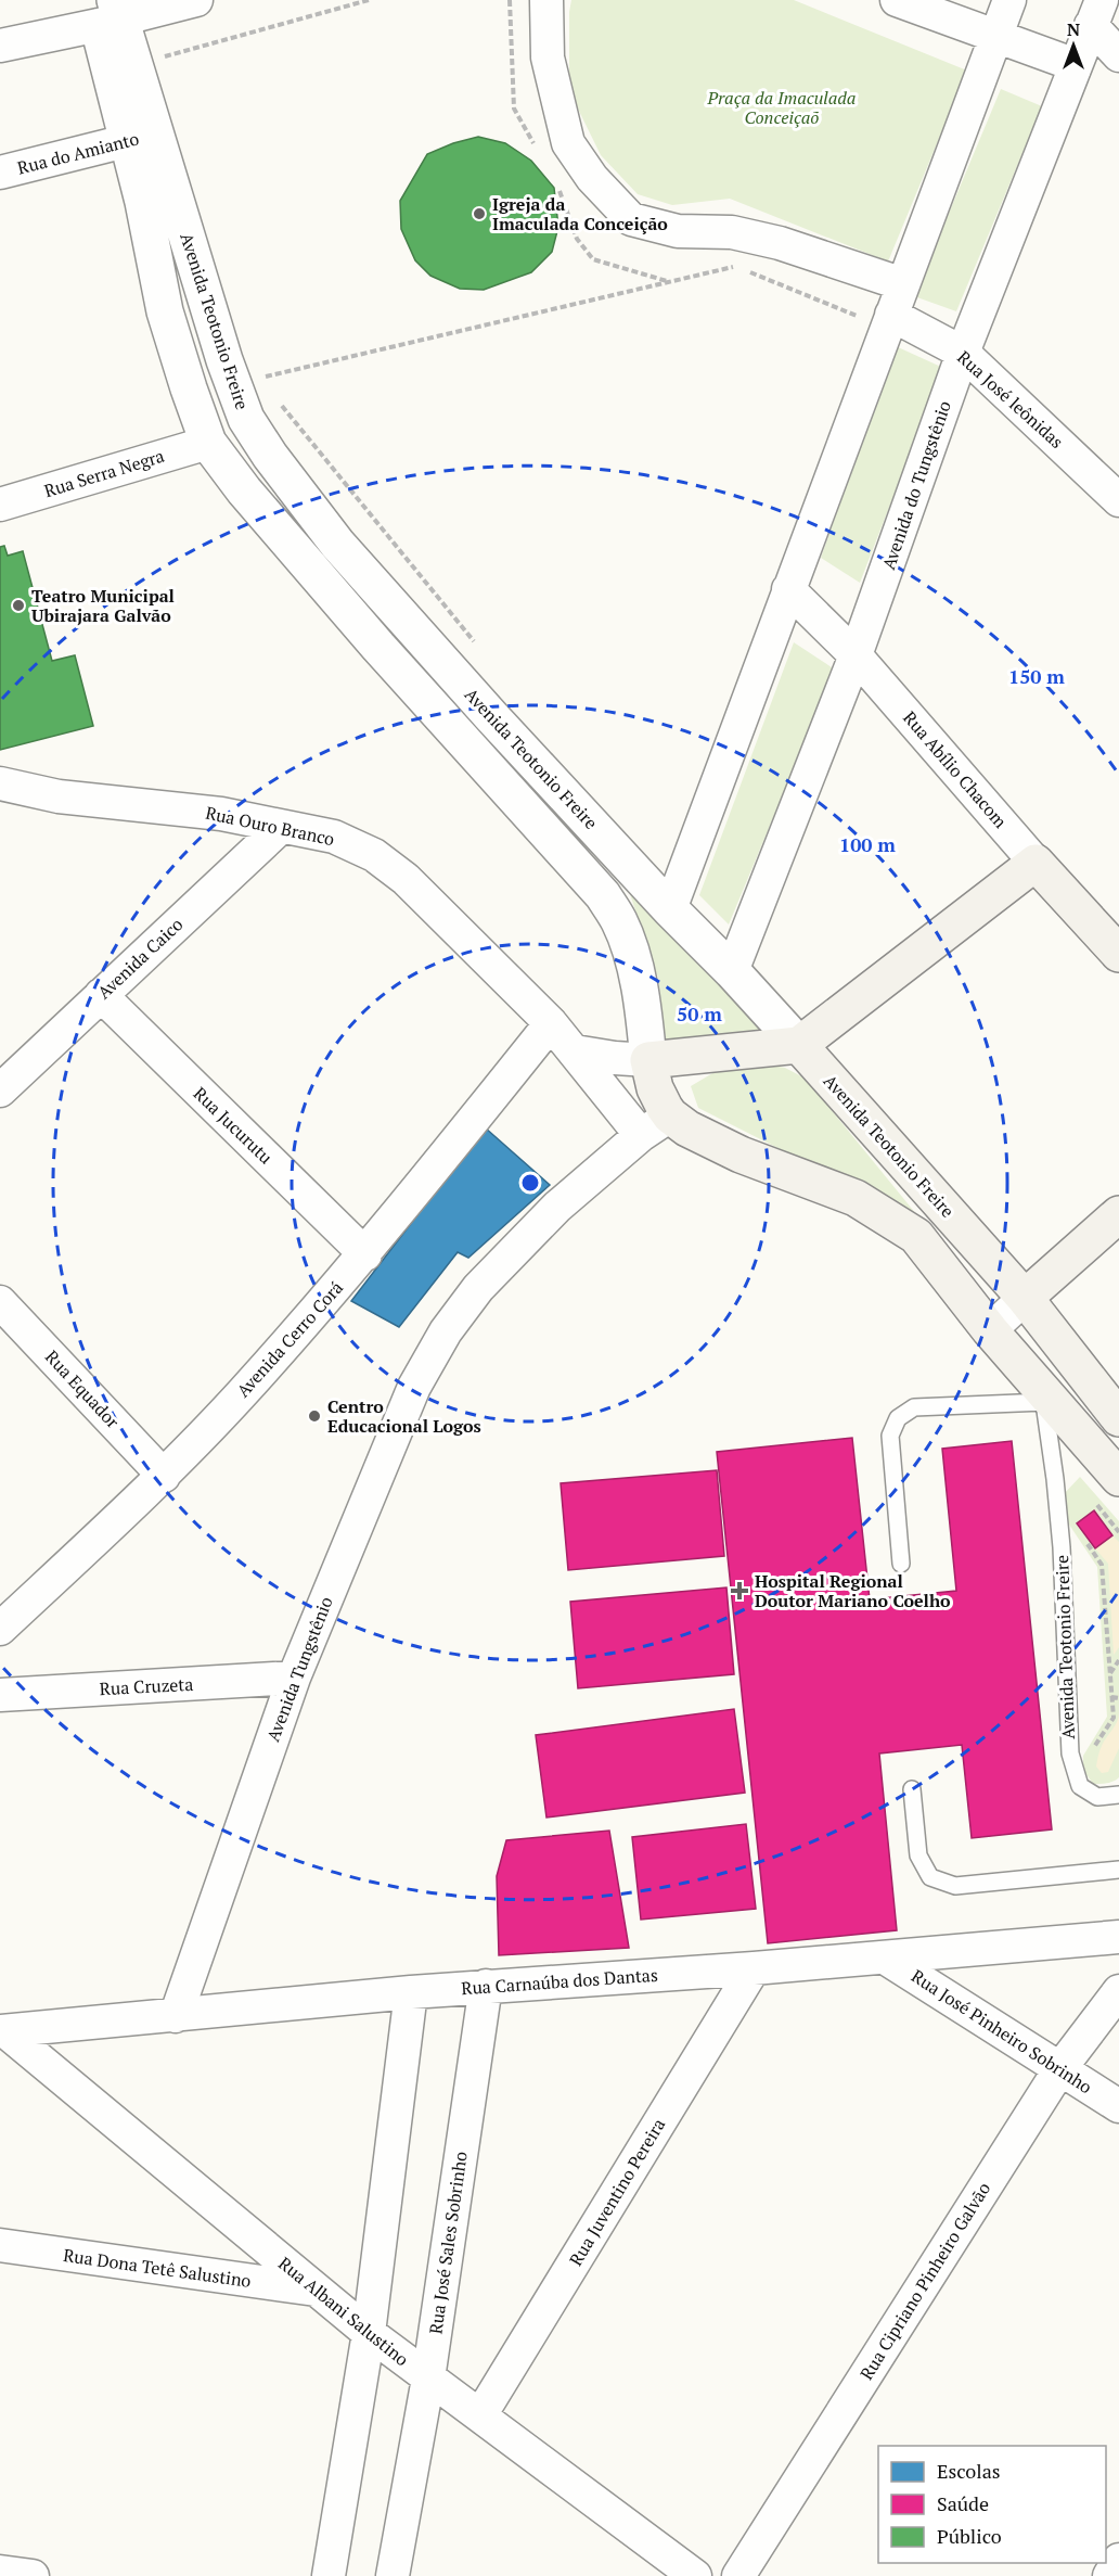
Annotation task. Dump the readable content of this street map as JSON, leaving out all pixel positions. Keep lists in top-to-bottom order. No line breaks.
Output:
{"streets":{"main road":["Avenida Teotonio Freire","Rua Abílio Chacom"],"street":["Rua do Amianto","Rua José leônidas","Rua Serra Negra","Avenida do Tungstênio","Rua Ouro Branco","Avenida Caico","Rua Jucurutu","Avenida Cerro Corá","Rua Equador","Avenida Tungstênio","Rua Cruzeta","Rua Carnaúba dos Dantas","Rua José Pinheiro Sobrinho","Rua Juventino Pereira","Rua José Sales Sobrinho","Rua Dona Tetê Salustino","Rua Cipriano Pinheiro Galvão","Rua Albani Salustino"]},"crossings":[["Rua do Amianto","Avenida Teotonio Freire"],["Avenida Teotonio Freire","Rua Serra Negra"],["Avenida Teotonio Freire","Avenida do Tungstênio"],["Avenida Teotonio Freire","Avenida Tungstênio"],["Rua José leônidas","Avenida do Tungstênio"],["Avenida do Tungstênio","Rua Abílio Chacom"],["Rua Ouro Branco","Avenida Caico"],["Rua Ouro Branco","Avenida Cerro Corá"],["Rua Ouro Branco","Avenida Tungstênio"],["Avenida Caico","Rua Jucurutu"],["Rua Jucurutu","Avenida Cerro Corá"],["Avenida Cerro Corá","Rua Equador"],["Avenida Tungstênio","Rua Cruzeta"],["Avenida Tungstênio","Rua Carnaúba dos Dantas"],["Rua Carnaúba dos Dantas","Rua José Pinheiro Sobrinho"],["Rua Carnaúba dos Dantas","Rua Juventino Pereira"],["Rua Carnaúba dos Dantas","Rua José Sales Sobrinho"],["Rua Carnaúba dos Dantas","Rua Albani Salustino"],["Rua José Pinheiro Sobrinho","Rua Cipriano Pinheiro Galvão"],["Rua Juventino Pereira","Rua Albani Salustino"],["Rua José Sales Sobrinho","Rua Albani Salustino"],["Rua Dona Tetê Salustino","Rua Albani Salustino"]],"parks":["Praça da Imaculada Conceiçaõ"],"places":{"other":["Igreja da Imaculada Conceição","Teatro Municipal Ubirajara Galvão","Centro Educacional Logos"],"health":["Hospital Regional Doutor Mariano Coelho"]},"legend":["Escolas","Saúde","Público"],"north":"top","rings":["150 m","100 m","50 m"]}
